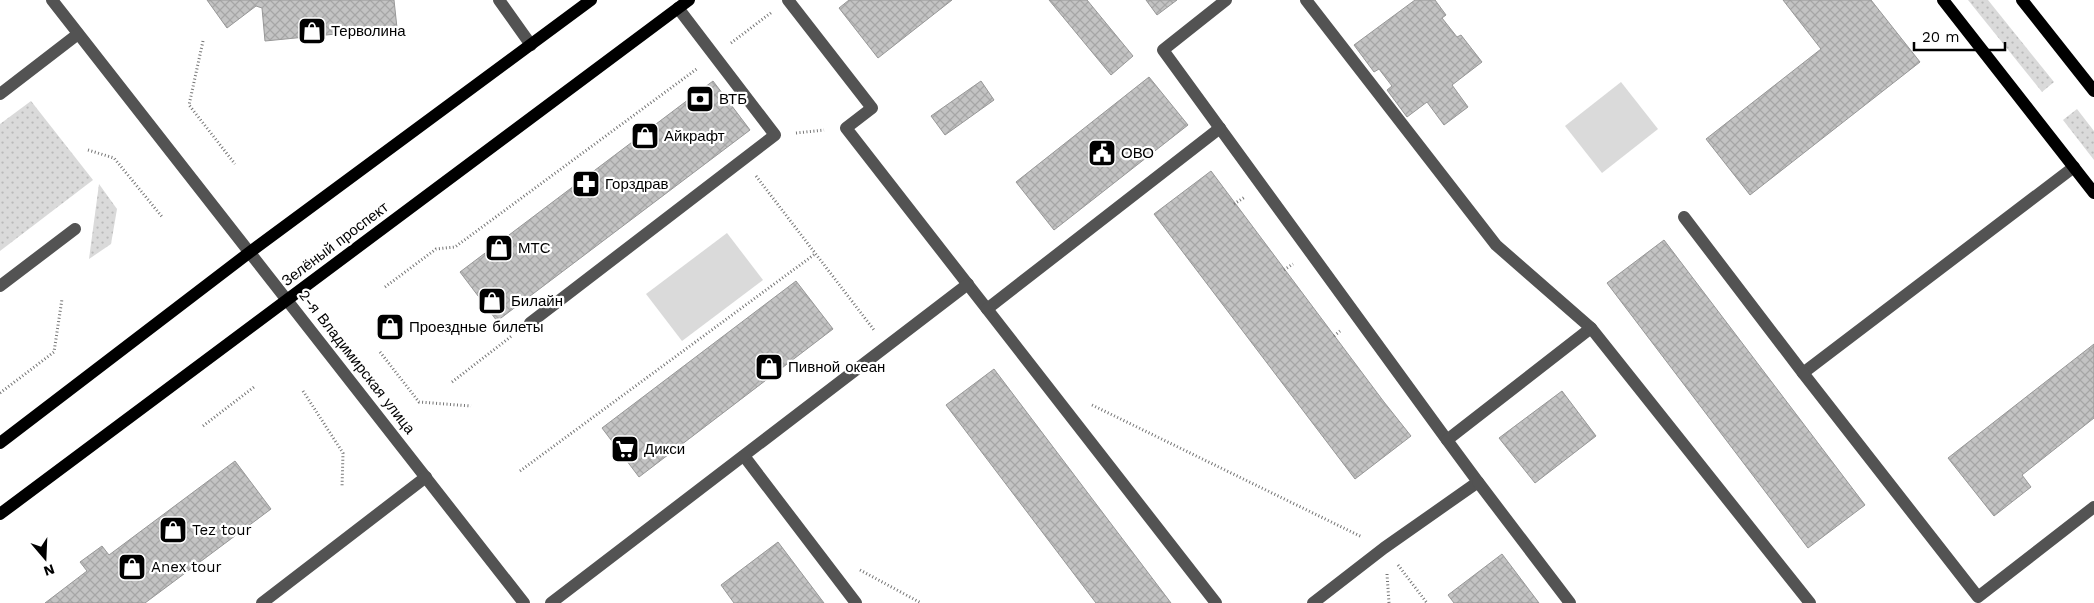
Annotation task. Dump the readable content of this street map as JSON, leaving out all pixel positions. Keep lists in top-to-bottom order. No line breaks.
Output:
{"streets":{"main road":["Зелёный проспект"],"street":["2-я Владимирская улица"]},"crossings":[["Зелёный проспект","2-я Владимирская улица"]],"places":{"shop":["Терволина","Айкрафт","МТС","Билайн","Проездные билеты","Пивной океан","Tez tour","Anex tour"],"bank":["ВТБ"],"public building":["ОВО"],"pharmacy":["Горздрав"],"supermarket":["Дикси"]},"scale_bar":"20 m","north":"bottom"}
